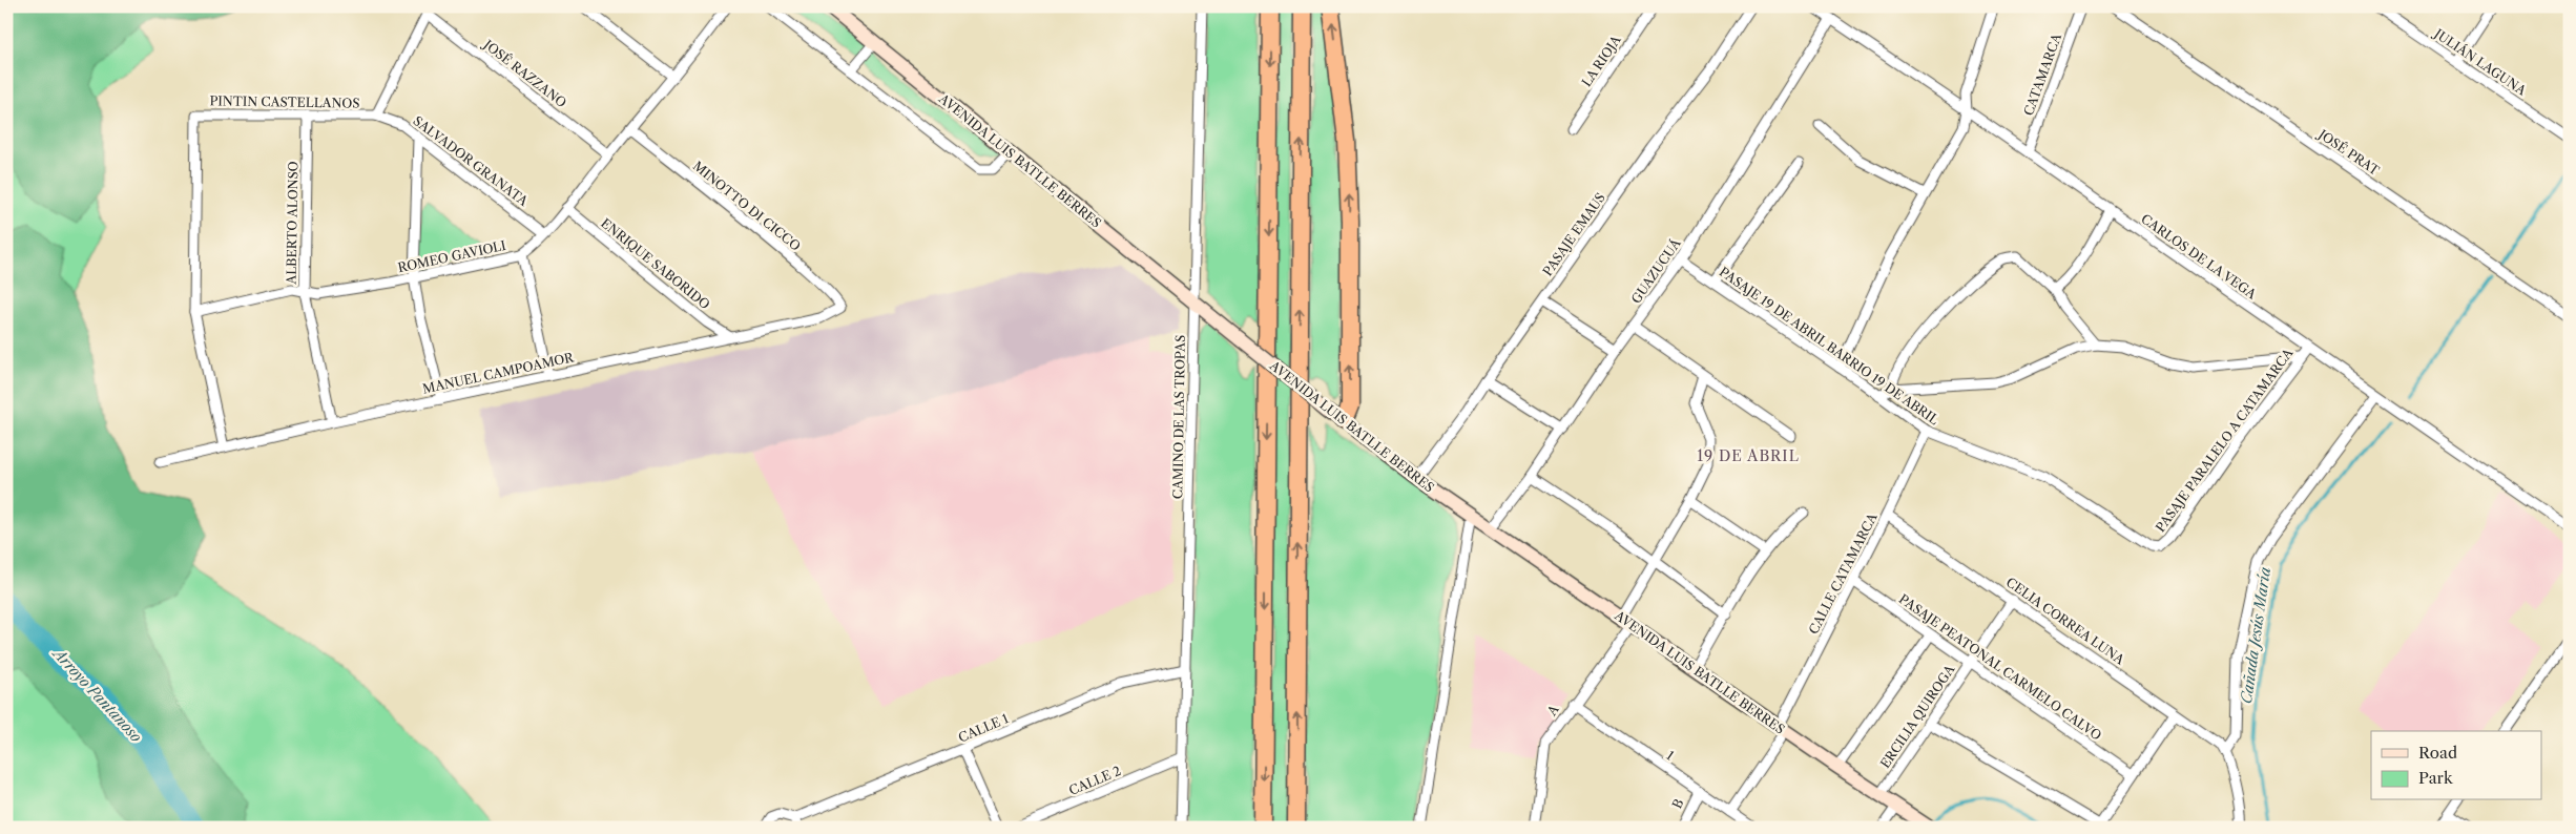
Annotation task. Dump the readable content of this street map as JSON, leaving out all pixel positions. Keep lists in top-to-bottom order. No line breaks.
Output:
{"streets":{"main road":["AVENIDA LUIS BATLLE BERRES"],"street":["LA RIOJA","JULIÁN LAGUNA","JOSÉ RAZZANO","CATAMARCA","PINTIN CASTELLANOS","JOSÉ PRAT","SALVADOR GRANATA","MINOTTO DI CICCO","ALBERTO ALONSO","PASAJE EMAUS","ROMEO GAVIOLI","CARLOS DE LA VEGA","ENRIQUE SABORIDO","GUAZUCUÁ","PASAJE 19 DE ABRIL BARRIO 19 DE ABRIL","MANUEL CAMPOAMOR","CAMINO DE LAS TROPAS","PASAJE PARALELO A CATAMARCA","CALLE CATAMARCA","CELIA CORREA LUNA","PASAJE PEATONAL CARMELO CALVO","A","ERCILIA QUIROGA","CALLE 1","1","CALLE 2","B"]},"crossings":[["JOSÉ RAZZANO","PINTIN CASTELLANOS"],["JOSÉ RAZZANO","ROMEO GAVIOLI"],["CATAMARCA","CARLOS DE LA VEGA"],["PINTIN CASTELLANOS","SALVADOR GRANATA"],["PINTIN CASTELLANOS","ALBERTO ALONSO"],["PINTIN CASTELLANOS","ROMEO GAVIOLI"],["SALVADOR GRANATA","ROMEO GAVIOLI"],["AVENIDA LUIS BATLLE BERRES","PASAJE EMAUS"],["AVENIDA LUIS BATLLE BERRES","GUAZUCUÁ"],["AVENIDA LUIS BATLLE BERRES","CAMINO DE LAS TROPAS"],["AVENIDA LUIS BATLLE BERRES","CALLE CATAMARCA"],["AVENIDA LUIS BATLLE BERRES","A"],["AVENIDA LUIS BATLLE BERRES","ERCILIA QUIROGA"],["MINOTTO DI CICCO","ROMEO GAVIOLI"],["MINOTTO DI CICCO","MANUEL CAMPOAMOR"],["ALBERTO ALONSO","ROMEO GAVIOLI"],["ALBERTO ALONSO","MANUEL CAMPOAMOR"],["ROMEO GAVIOLI","ENRIQUE SABORIDO"],["CARLOS DE LA VEGA","GUAZUCUÁ"],["CARLOS DE LA VEGA","PASAJE PARALELO A CATAMARCA"],["ENRIQUE SABORIDO","MANUEL CAMPOAMOR"],["GUAZUCUÁ","PASAJE 19 DE ABRIL BARRIO 19 DE ABRIL"],["PASAJE 19 DE ABRIL BARRIO 19 DE ABRIL","PASAJE PARALELO A CATAMARCA"],["PASAJE 19 DE ABRIL BARRIO 19 DE ABRIL","CALLE CATAMARCA"],["CAMINO DE LAS TROPAS","CALLE 1"],["CAMINO DE LAS TROPAS","CALLE 2"],["CALLE CATAMARCA","CELIA CORREA LUNA"],["CALLE CATAMARCA","PASAJE PEATONAL CARMELO CALVO"],["CALLE CATAMARCA","1"],["CELIA CORREA LUNA","ERCILIA QUIROGA"],["PASAJE PEATONAL CARMELO CALVO","ERCILIA QUIROGA"],["A","1"],["1","B"]],"districts":["19 DE ABRIL"],"water":["Cañada Jesús María","Arroyo Pantanoso"],"legend":["Road","Park"]}
